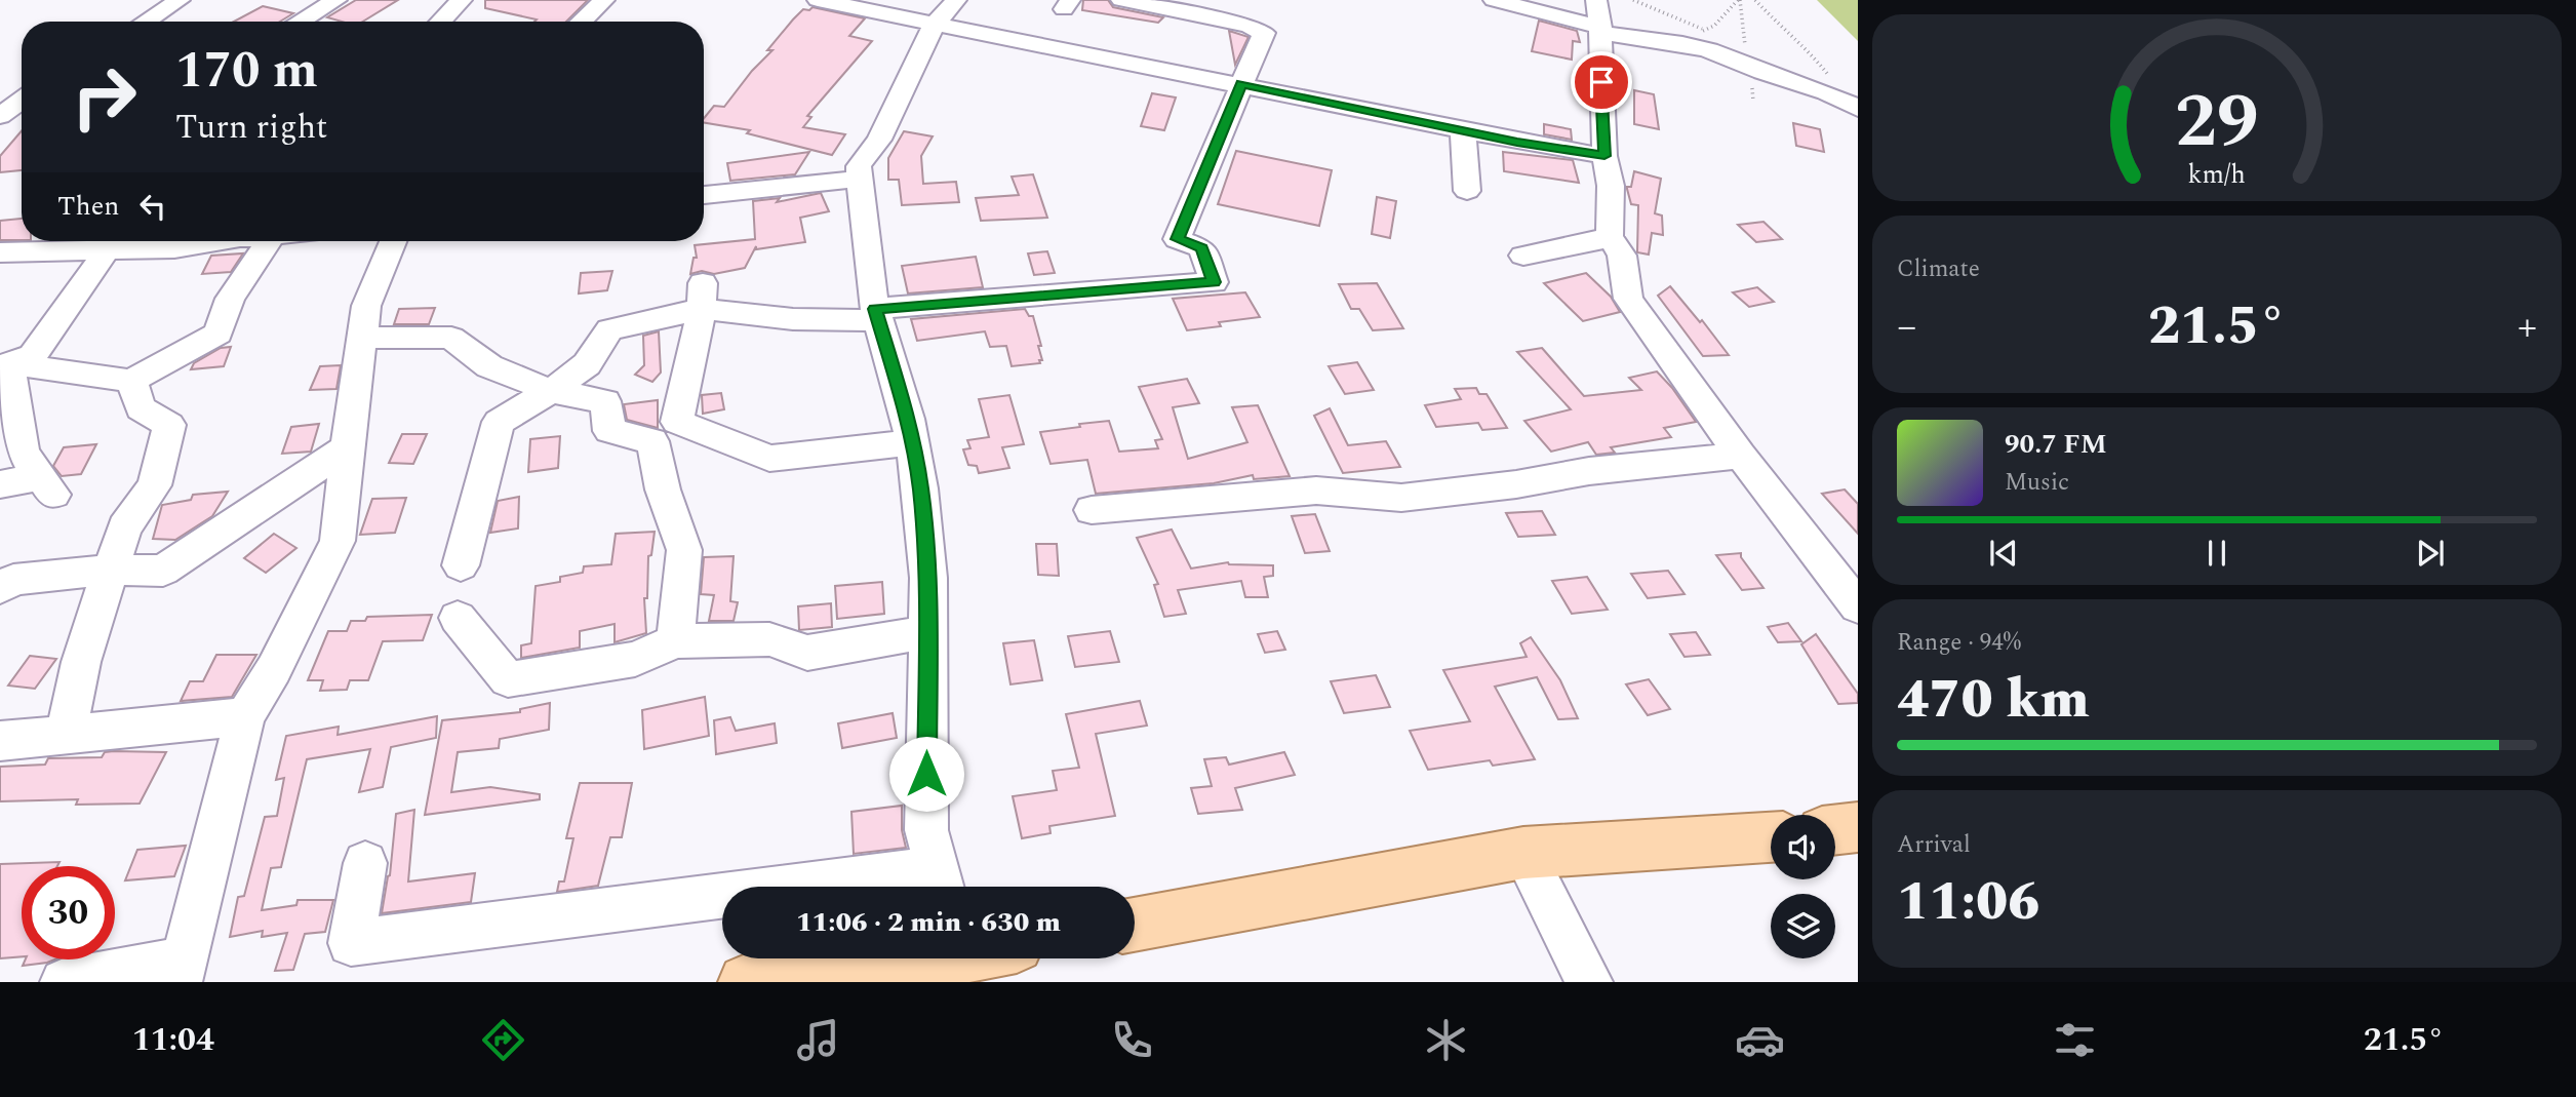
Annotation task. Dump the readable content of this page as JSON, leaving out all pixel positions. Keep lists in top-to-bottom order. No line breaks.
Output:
{"page":{"turn":["170 m","Turn right"],"then":"Then","tile":["Climate",["Range · 94%","470 km"],["Arrival","11:06"]],"heat":["−","21.5°","+"],"song":["90.7 FM","Music"],"limit":"30","trip":"11:06 · 2 min · 630 m","tabs":["11:04","21.5°"],"gauge":["29","km/h"]}}
